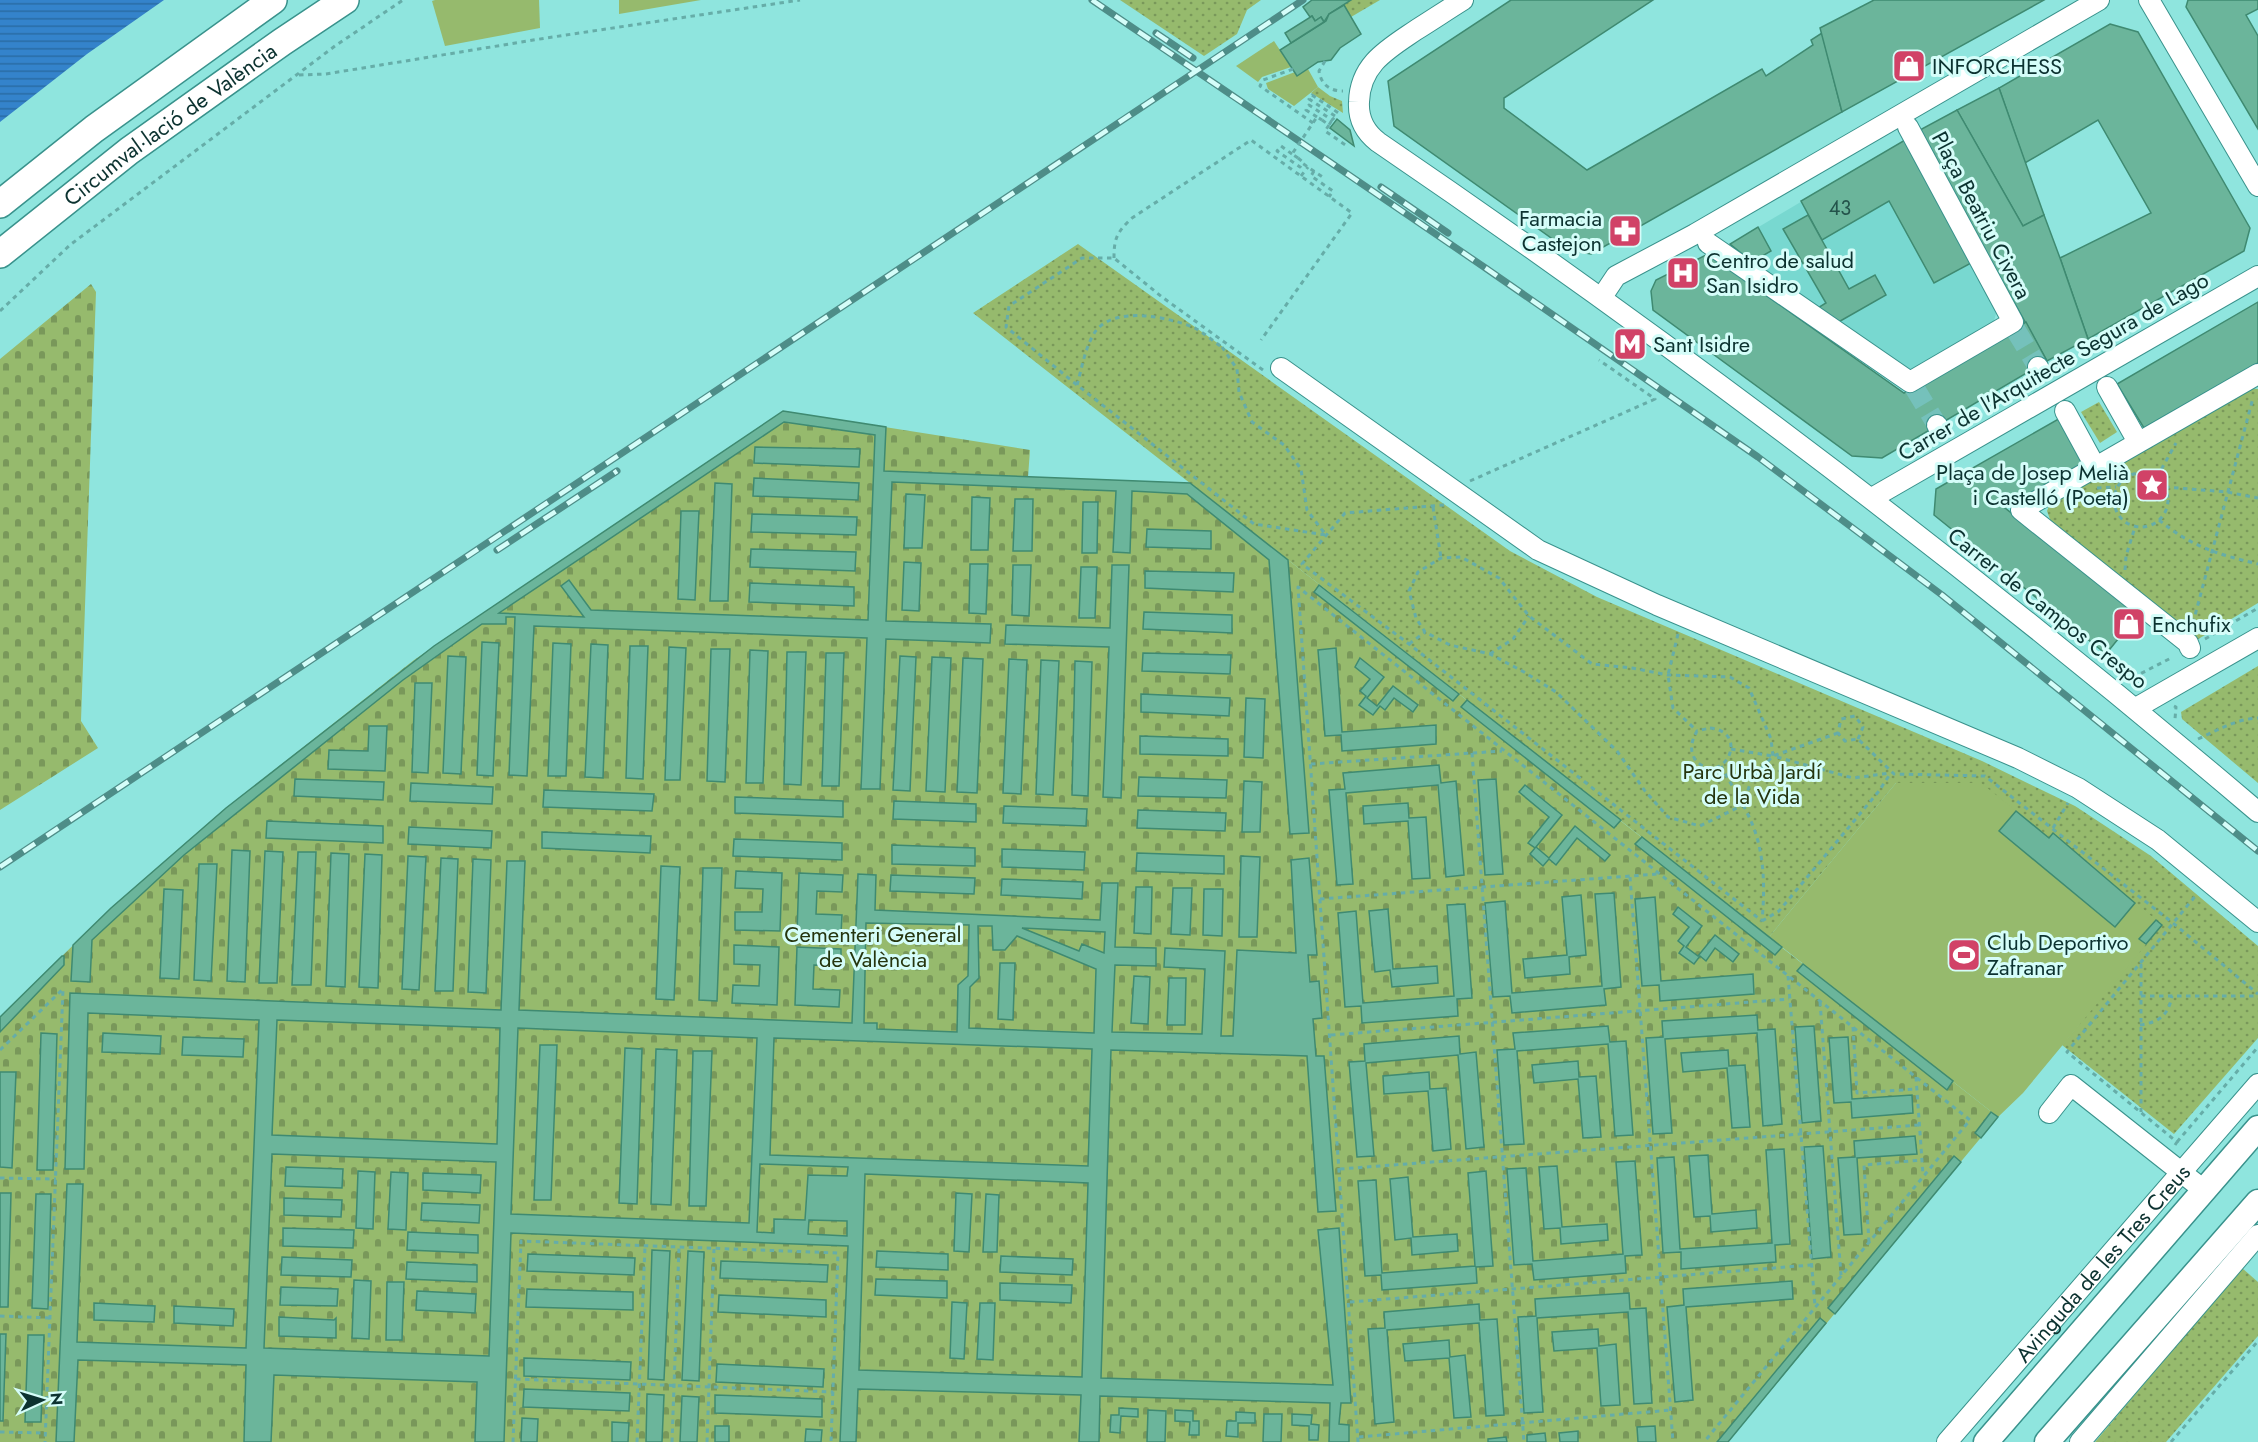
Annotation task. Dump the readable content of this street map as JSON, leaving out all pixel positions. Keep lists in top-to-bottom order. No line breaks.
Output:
{"streets":{"highway":["Circumval·lació de València"],"main road":["Avinguda de les Tres Creus"],"street":["Plaça Beatriu Civera","Carrer de l'Arquitecte Segura de Lago","Carrer de Campos Crespo"]},"crossings":[["Carrer de l'Arquitecte Segura de Lago","Carrer de Campos Crespo"]],"parks":["Parc Urbà Jardí de la Vida","Cementeri General de València"],"places":{"shop":["INFORCHESS","Enchufix"],"pharmacy":["Farmacia Castejon"],"hospital":["Centro de salud San Isidro"],"metro station":["Sant Isidre"],"place":["Plaça de Josep Melià i Castelló (Poeta)"],"sports":["Club Deportivo Zafranar"]},"house_numbers":["43"],"north":"right"}
